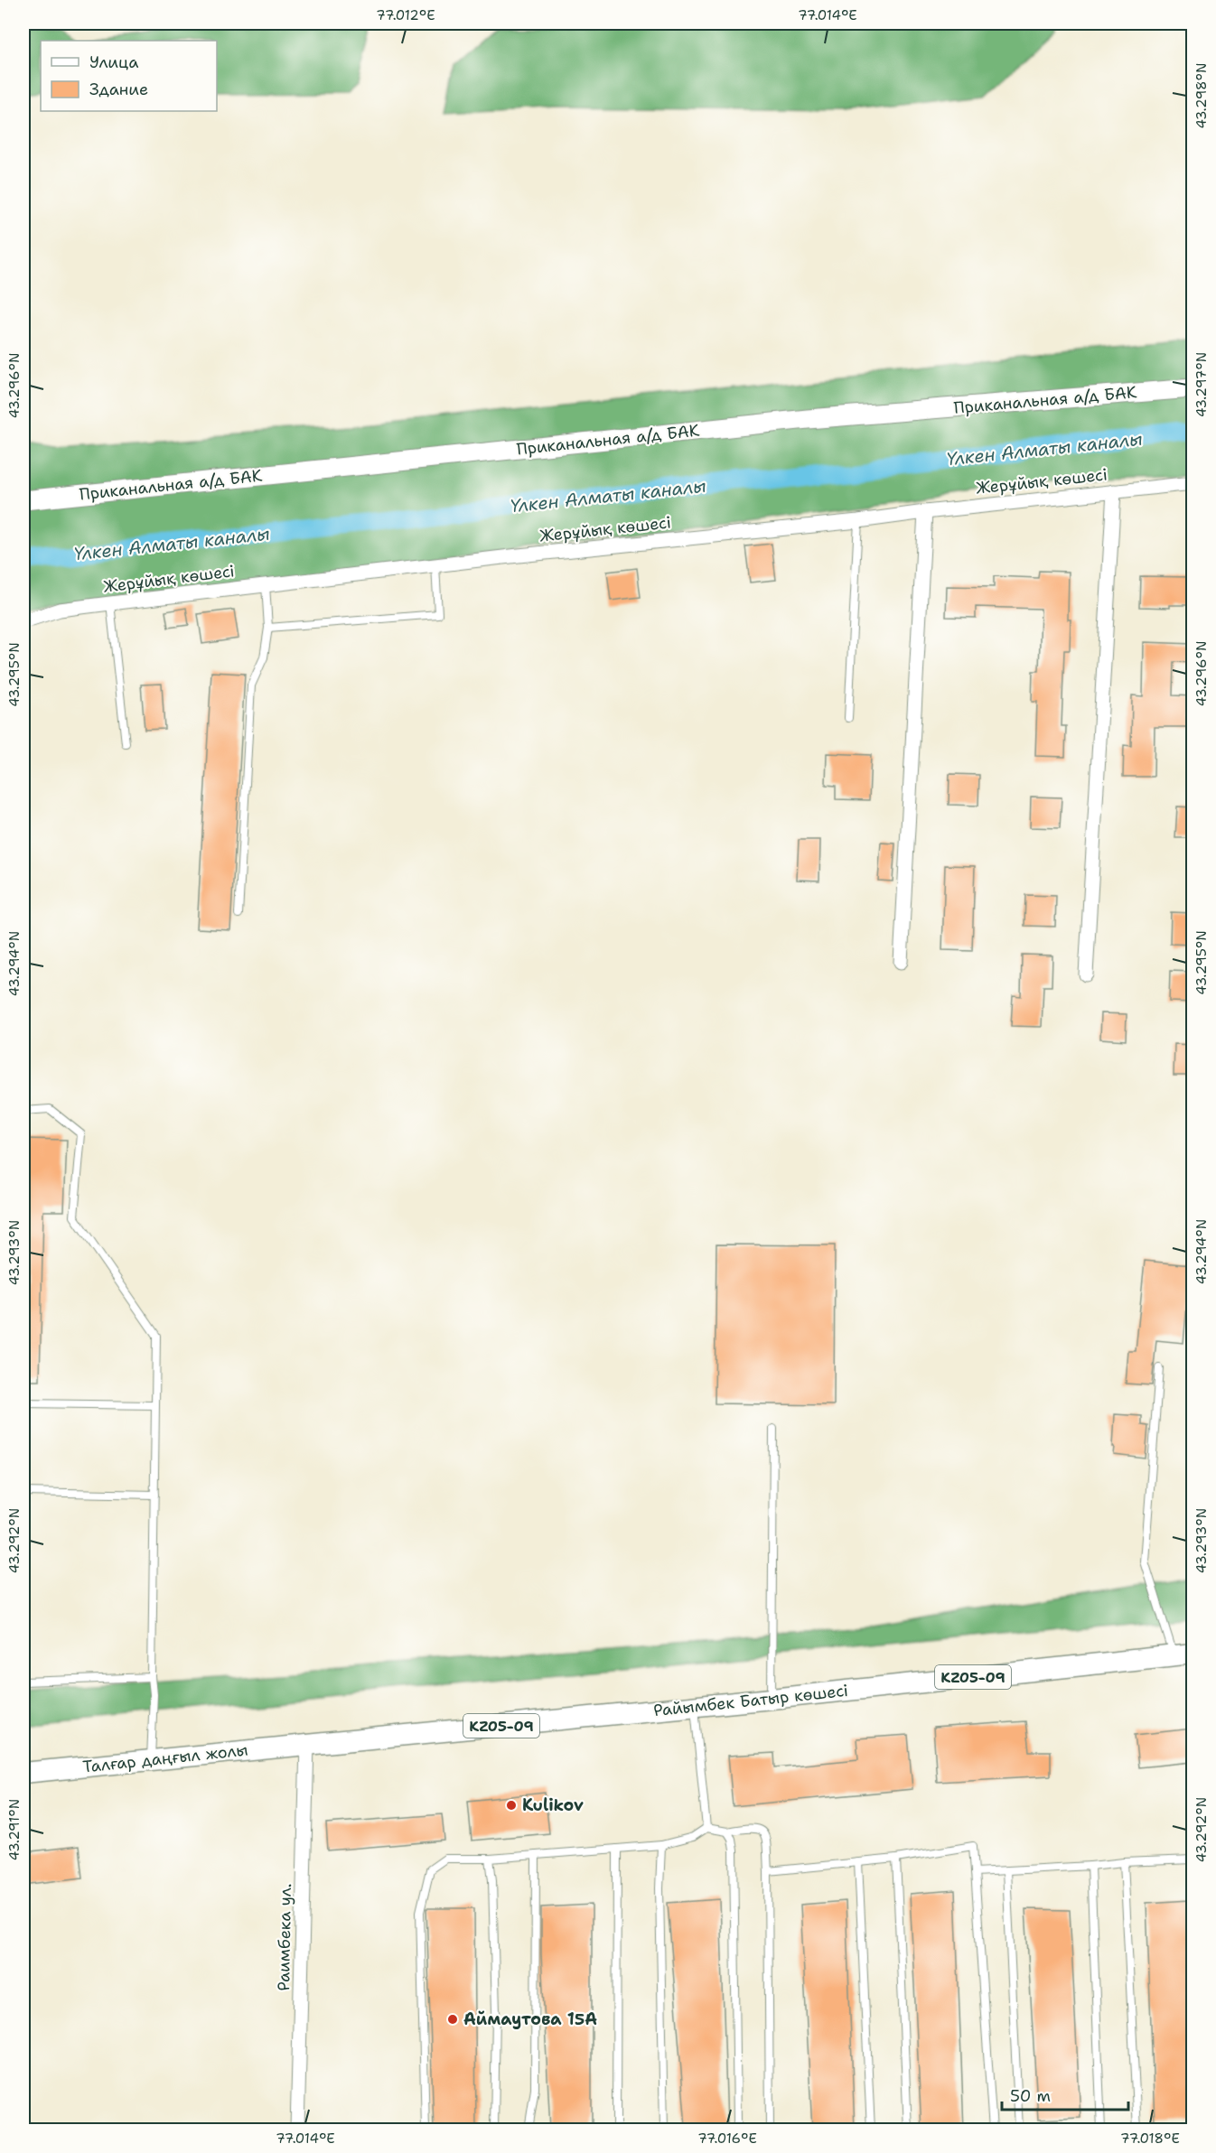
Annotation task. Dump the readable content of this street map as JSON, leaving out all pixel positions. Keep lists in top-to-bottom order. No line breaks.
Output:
{"streets":{"main road":["KZ05-09","Райымбек Батыр көшесі","Талғар даңғыл жолы"],"street":["Приканальная а/д БАК","Жерұйық көшесі","Раимбека ул."]},"crossings":[["Райымбек Батыр көшесі","Талғар даңғыл жолы"],["Райымбек Батыр көшесі","Раимбека ул."],["Талғар даңғыл жолы","Раимбека ул."]],"water":["Үлкен Алматы каналы"],"places":["Kulikov","Аймаутова 15А"],"legend":["Улица","Здание"],"scale_bar":"50 m","coordinates":["77.012°E","77.014°E","43.298°N","43.297°N","43.296°N","43.295°N","43.294°N","43.293°N","43.292°N","43.291°N","77.016°E","77.018°E"]}
